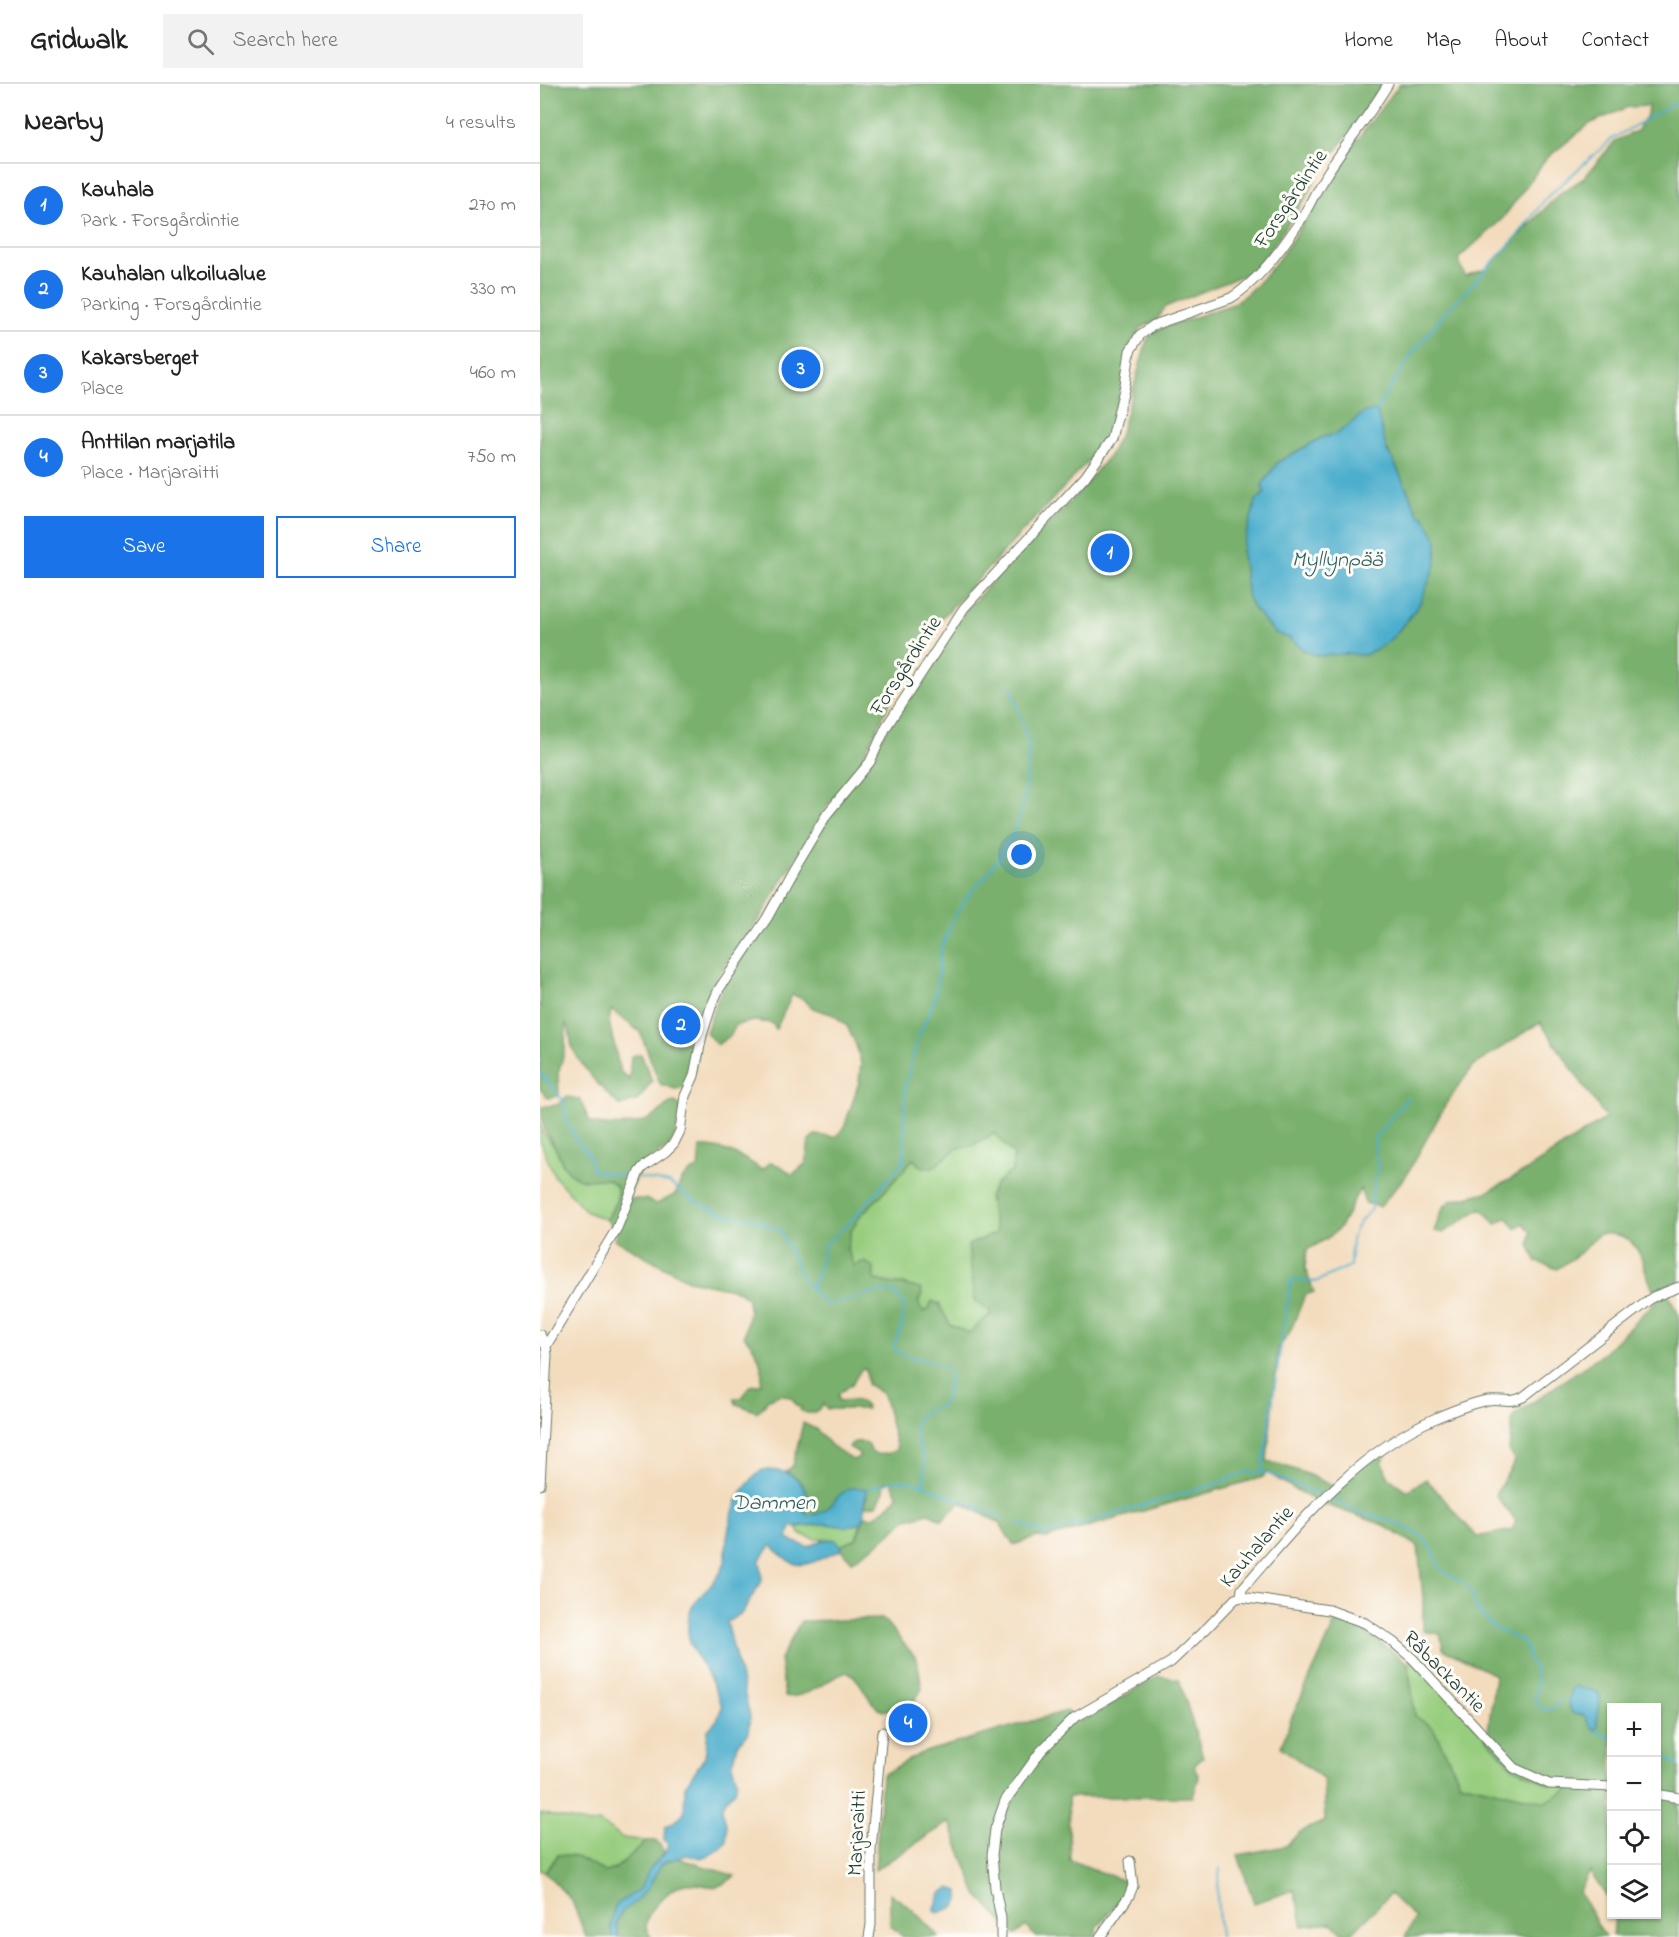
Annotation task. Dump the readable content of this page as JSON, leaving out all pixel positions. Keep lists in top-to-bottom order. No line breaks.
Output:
{"streets":{"street":["Forsgårdintie","Kauhalantie","Råbackantie","Marjaraitti"]},"crossings":[["Kauhalantie","Råbackantie"]],"water":["Myllynpää","Dammen"],"page":{"header":"Gridwalk","search":"Search here","nav":["Home","Map","About","Contact"],"heading":["Nearby","4 results"],"list":[{"mark":"1","name":"Kauhala","note":"Park · Forsgårdintie","value":"270 m"},{"mark":"2","name":"Kauhalan ulkoilualue","note":"Parking · Forsgårdintie","value":"330 m"},{"mark":"3","name":"Kakarsberget","note":"Place","value":"460 m"},{"mark":"4","name":"Anttilan marjatila","note":"Place · Marjaraitti","value":"750 m"}],"pins":["3","1","2","4"],"buttons":["Save","Share"],"map_buttons":["+","−"]}}
